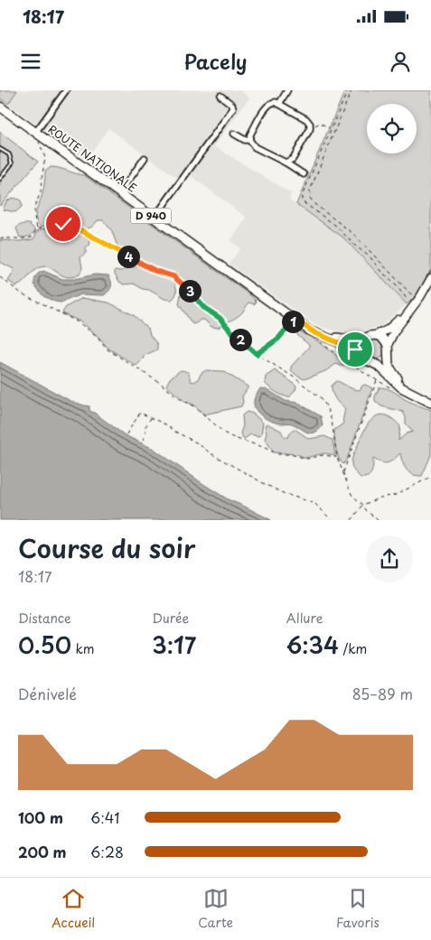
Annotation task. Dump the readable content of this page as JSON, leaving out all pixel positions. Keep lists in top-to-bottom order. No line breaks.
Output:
{"streets":{"main road":["ROUTE NATIONALE","D 940"]},"crossings":[["ROUTE NATIONALE","D 940"]],"page":{"status":"18:17","header":"Pacely","pins":["4","3","1","2"],"heading":["Course du soir","18:17"],"stats":[["Distance","0.50 km"],["Durée","3:17"],["Allure","6:34 /km"]],"chart":["Dénivelé","85–89 m"],"list":[{"name":"100 m","note":"6:41"},{"name":"200 m","note":"6:28"}],"tabs":["Accueil","Carte","Favoris"]}}
